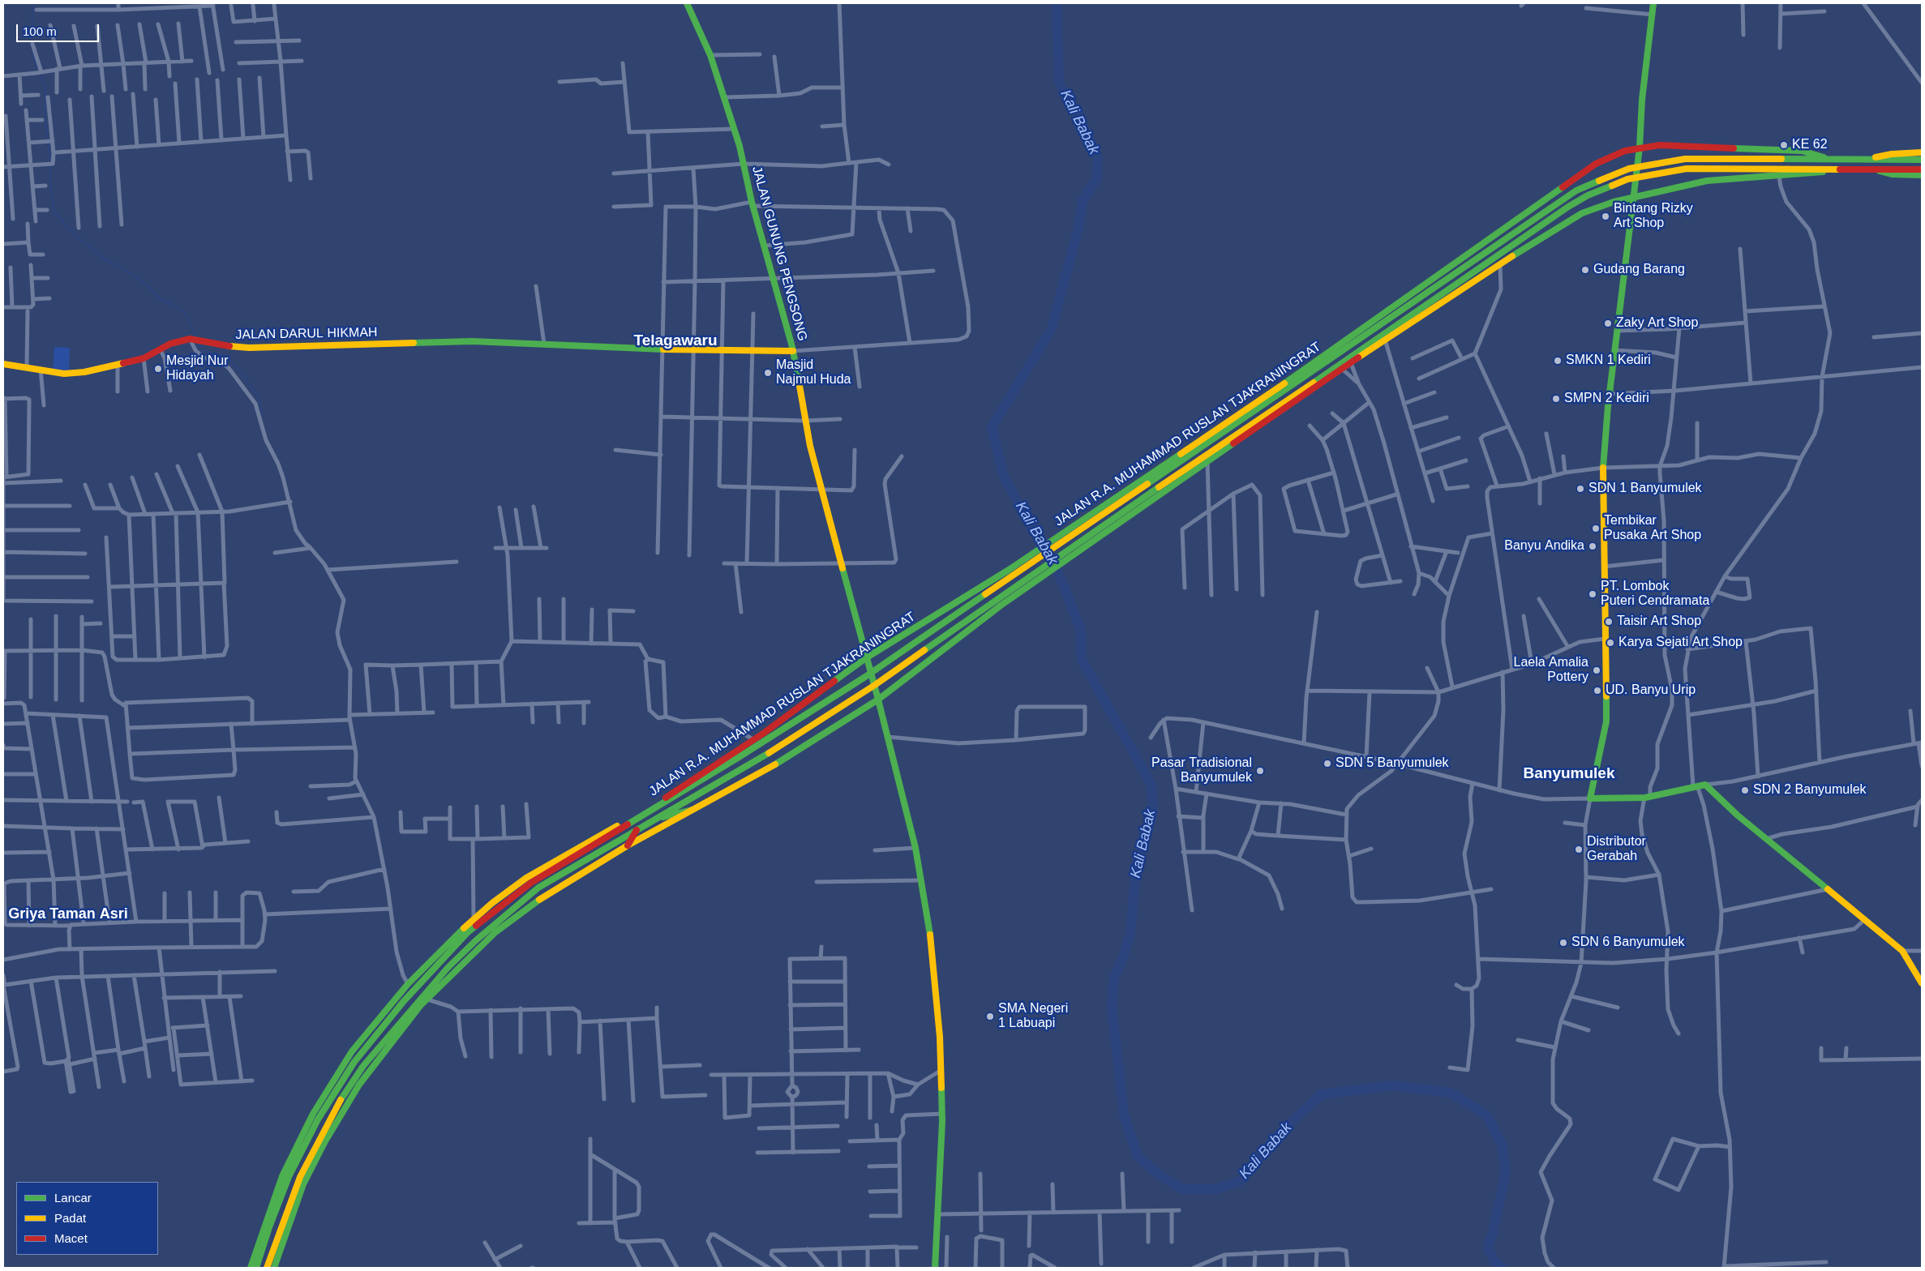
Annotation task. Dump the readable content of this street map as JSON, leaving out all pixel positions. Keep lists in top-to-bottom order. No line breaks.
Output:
{"streets":{"main road":["JALAN GUNUNG PENGSONG","JALAN DARUL HIKMAH","JALAN R.A. MUHAMMAD RUSLAN TJAKRANINGRAT"]},"crossings":[["JALAN GUNUNG PENGSONG","JALAN DARUL HIKMAH"],["JALAN GUNUNG PENGSONG","JALAN R.A. MUHAMMAD RUSLAN TJAKRANINGRAT"]],"districts":["Telagawaru","Banyumulek","Griya Taman Asri"],"water":["Kali Babak"],"places":["KE 62","Bintang Rizky Art Shop","Gudang Barang","Zaky Art Shop","SMKN 1 Kediri","Mesjid Nur Hidayah","Masjid Najmul Huda","SMPN 2 Kediri","SDN 1 Banyumulek","Tembikar Pusaka Art Shop","Banyu Andika","PT. Lombok Puteri Cendramata","Taisir Art Shop","Karya Sejati Art Shop","Laela Amalia Pottery","UD. Banyu Urip","SDN 5 Banyumulek","Pasar Tradisional Banyumulek","SDN 2 Banyumulek","Distributor Gerabah","SDN 6 Banyumulek","SMA Negeri 1 Labuapi"],"legend":["Lancar","Padat","Macet"],"scale_bar":"100 m"}
